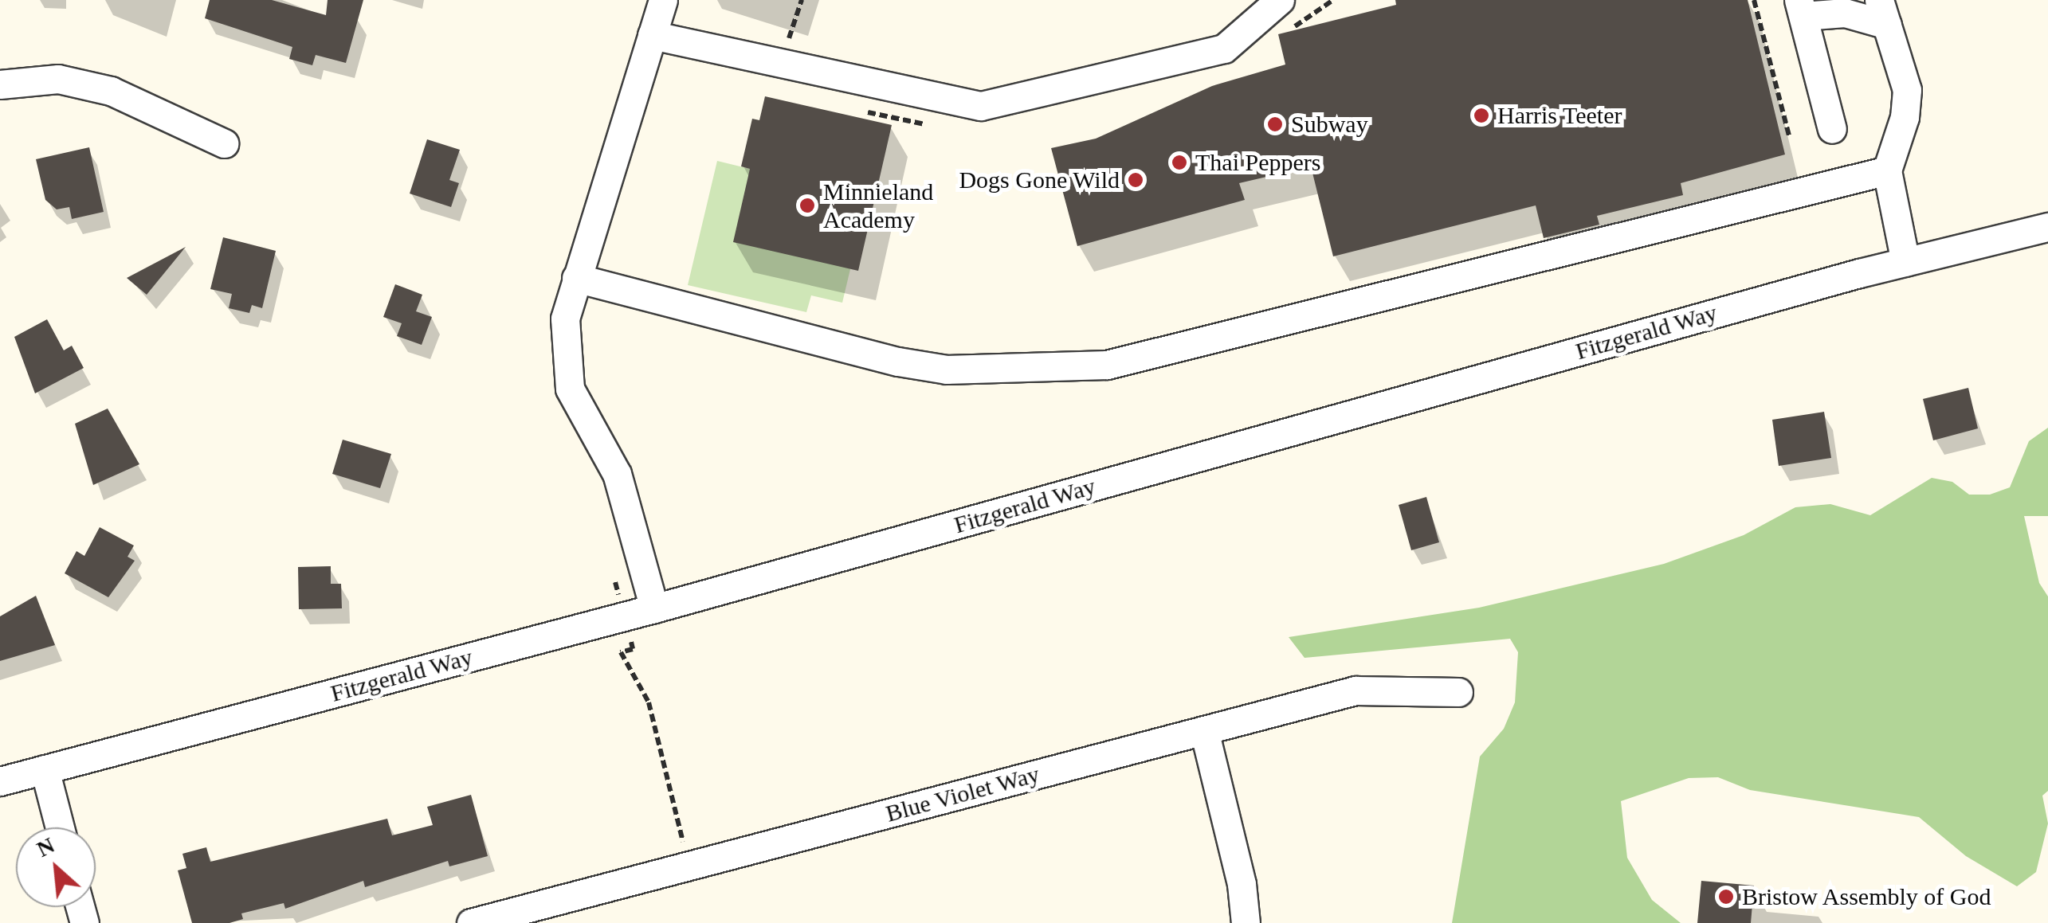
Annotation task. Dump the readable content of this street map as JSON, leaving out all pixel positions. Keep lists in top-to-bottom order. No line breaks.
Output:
{"streets":{"street":["Fitzgerald Way","Blue Violet Way"]},"places":["Harris Teeter","Subway","Thai Peppers","Dogs Gone Wild","Minnieland Academy","Bristow Assembly of God"],"north":"top left"}
